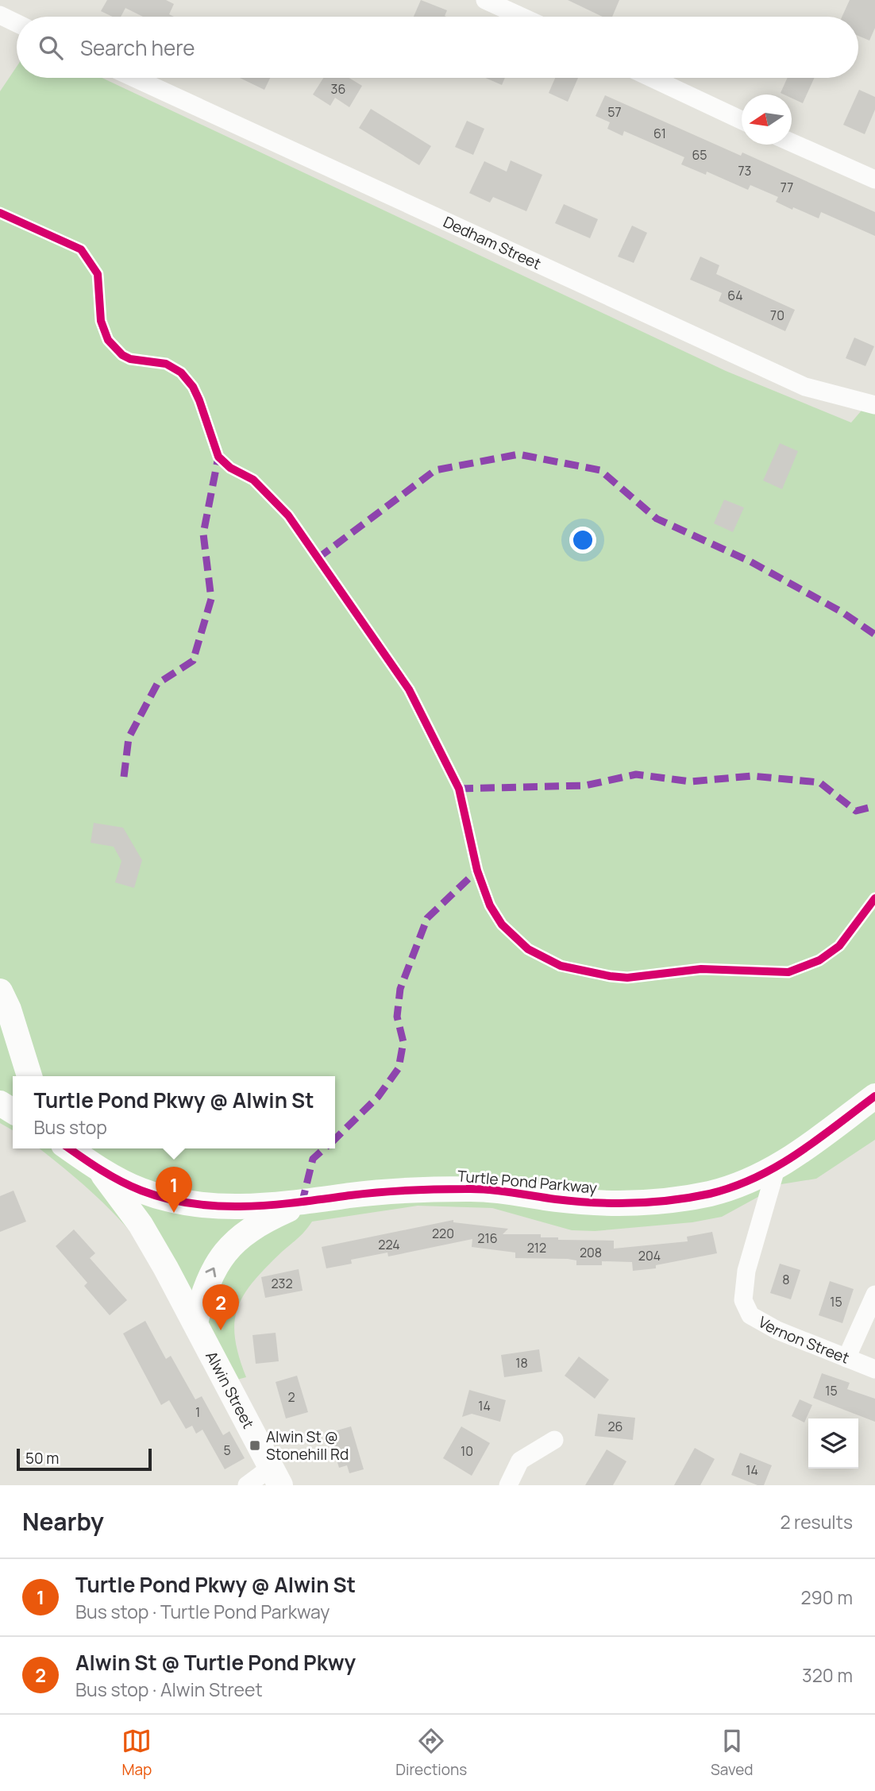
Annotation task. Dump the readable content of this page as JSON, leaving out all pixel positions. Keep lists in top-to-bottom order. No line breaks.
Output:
{"streets":{"main road":["Turtle Pond Parkway","Alwin Street"],"street":["Dedham Street","Vernon Street"]},"crossings":[["Turtle Pond Parkway","Vernon Street"],["Turtle Pond Parkway","Alwin Street"]],"places":{"transit":["Alwin St @ Stonehill Rd"]},"house_numbers":["36","57","61","65","73","77","64","70","220","216","224","212","208","204","8","232","15","18","15","2","14","1","26","5","10","14"],"scale_bar":"50 m","north":"left","page":{"search":"Search here","popup":["Turtle Pond Pkwy @ Alwin St","Bus stop"],"pins":["1","2"],"scale":"50 m","heading":["Nearby","2 results"],"list":[{"mark":"1","name":"Turtle Pond Pkwy @ Alwin St","note":"Bus stop · Turtle Pond Parkway","value":"290 m"},{"mark":"2","name":"Alwin St @ Turtle Pond Pkwy","note":"Bus stop · Alwin Street","value":"320 m"}],"nav":["Map","Directions","Saved"]}}
